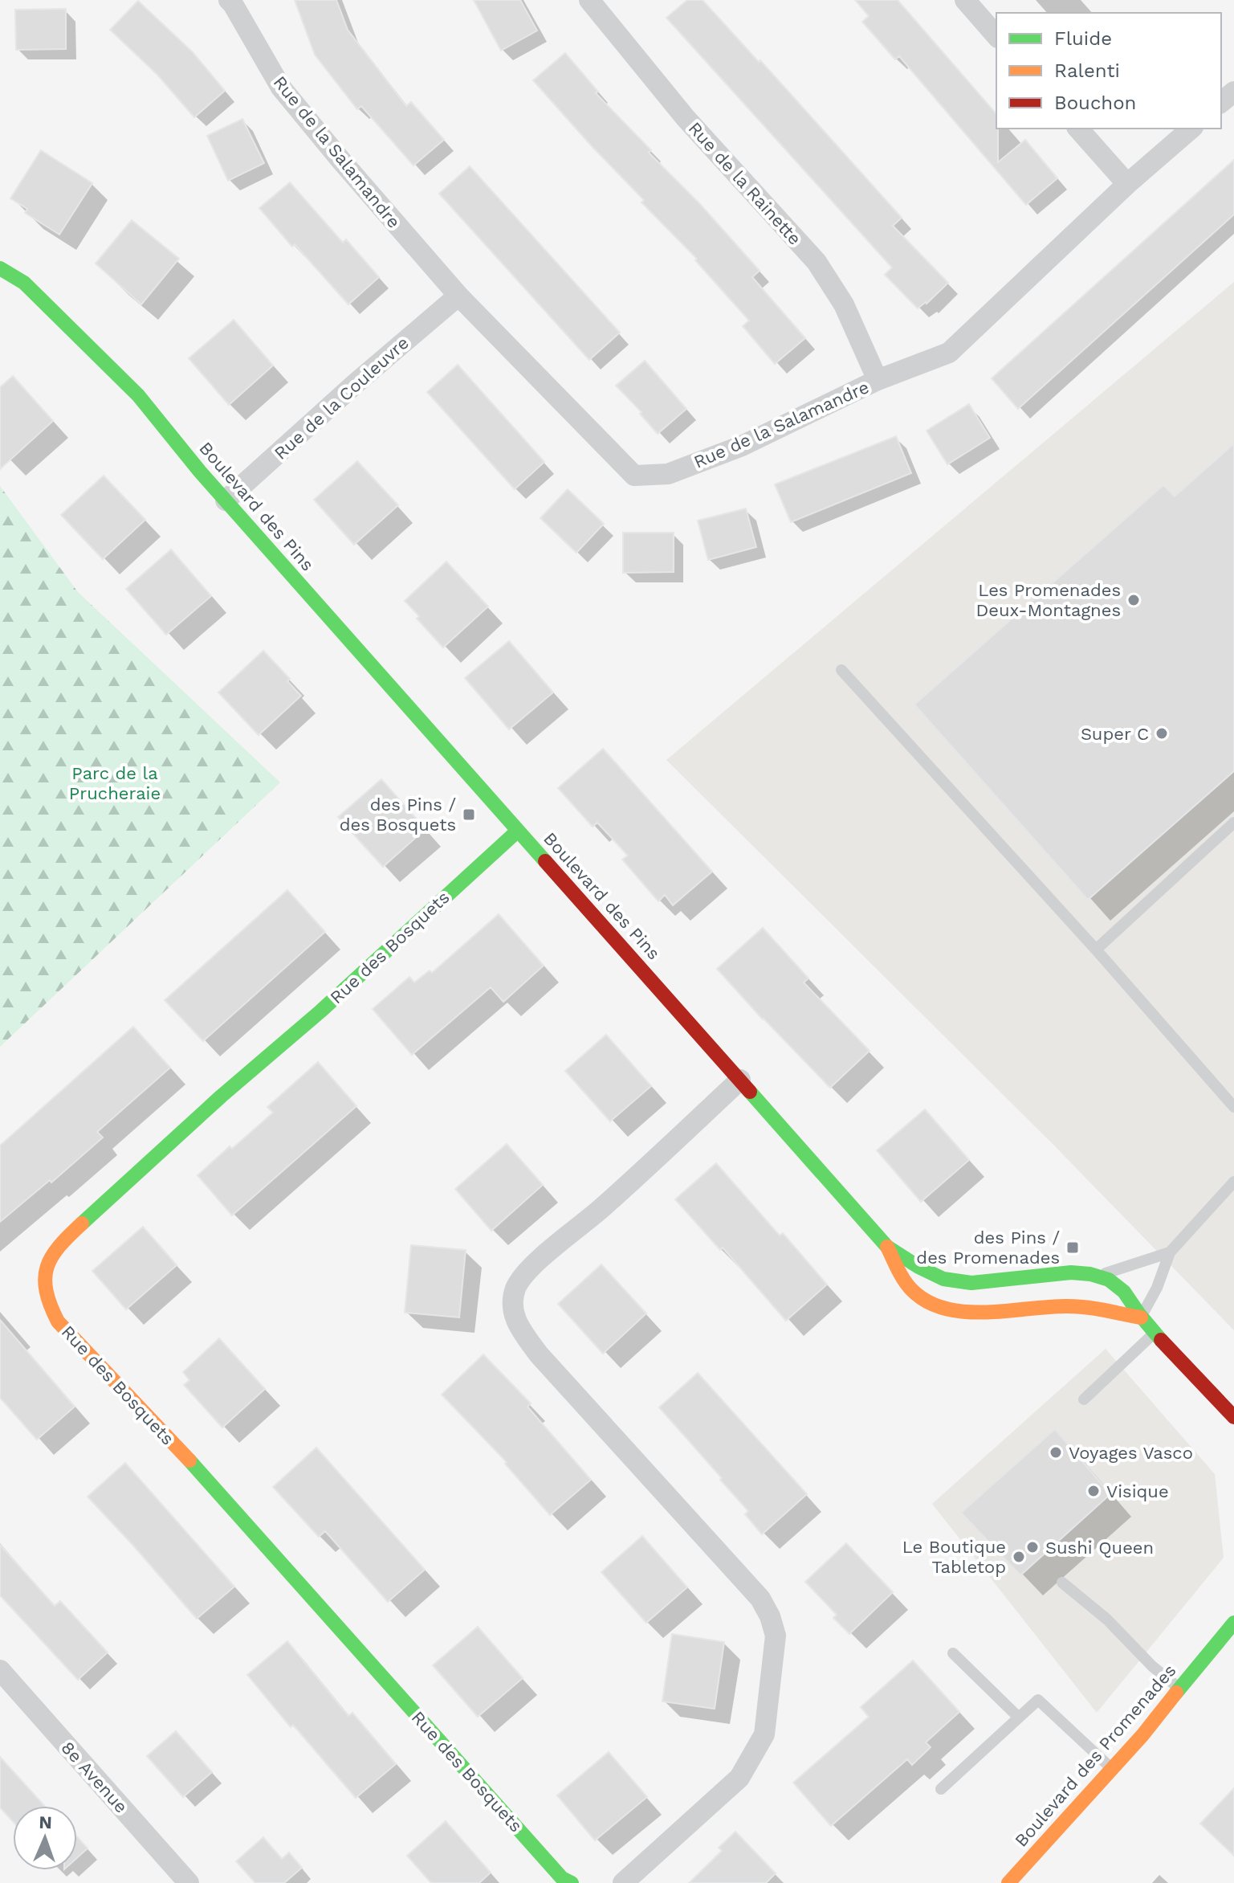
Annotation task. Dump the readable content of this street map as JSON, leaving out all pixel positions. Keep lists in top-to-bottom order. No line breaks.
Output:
{"streets":{"street":["Rue de la Salamandre","Rue de la Rainette","Rue de la Couleuvre","Boulevard des Pins","Rue des Bosquets","Boulevard des Promenades","8e Avenue"]},"crossings":[["Rue de la Salamandre","Rue de la Rainette"],["Rue de la Salamandre","Rue de la Couleuvre"],["Rue de la Couleuvre","Boulevard des Pins"],["Boulevard des Pins","Rue des Bosquets"]],"parks":["Parc de la Prucheraie"],"places":{"other":["Les Promenades Deux-Montagnes","Super C","Voyages Vasco","Visique","Sushi Queen","Le Boutique Tabletop"],"transit":["des Pins / des Bosquets","des Pins / des Promenades"]},"legend":["Fluide","Ralenti","Bouchon"],"north":"top"}
